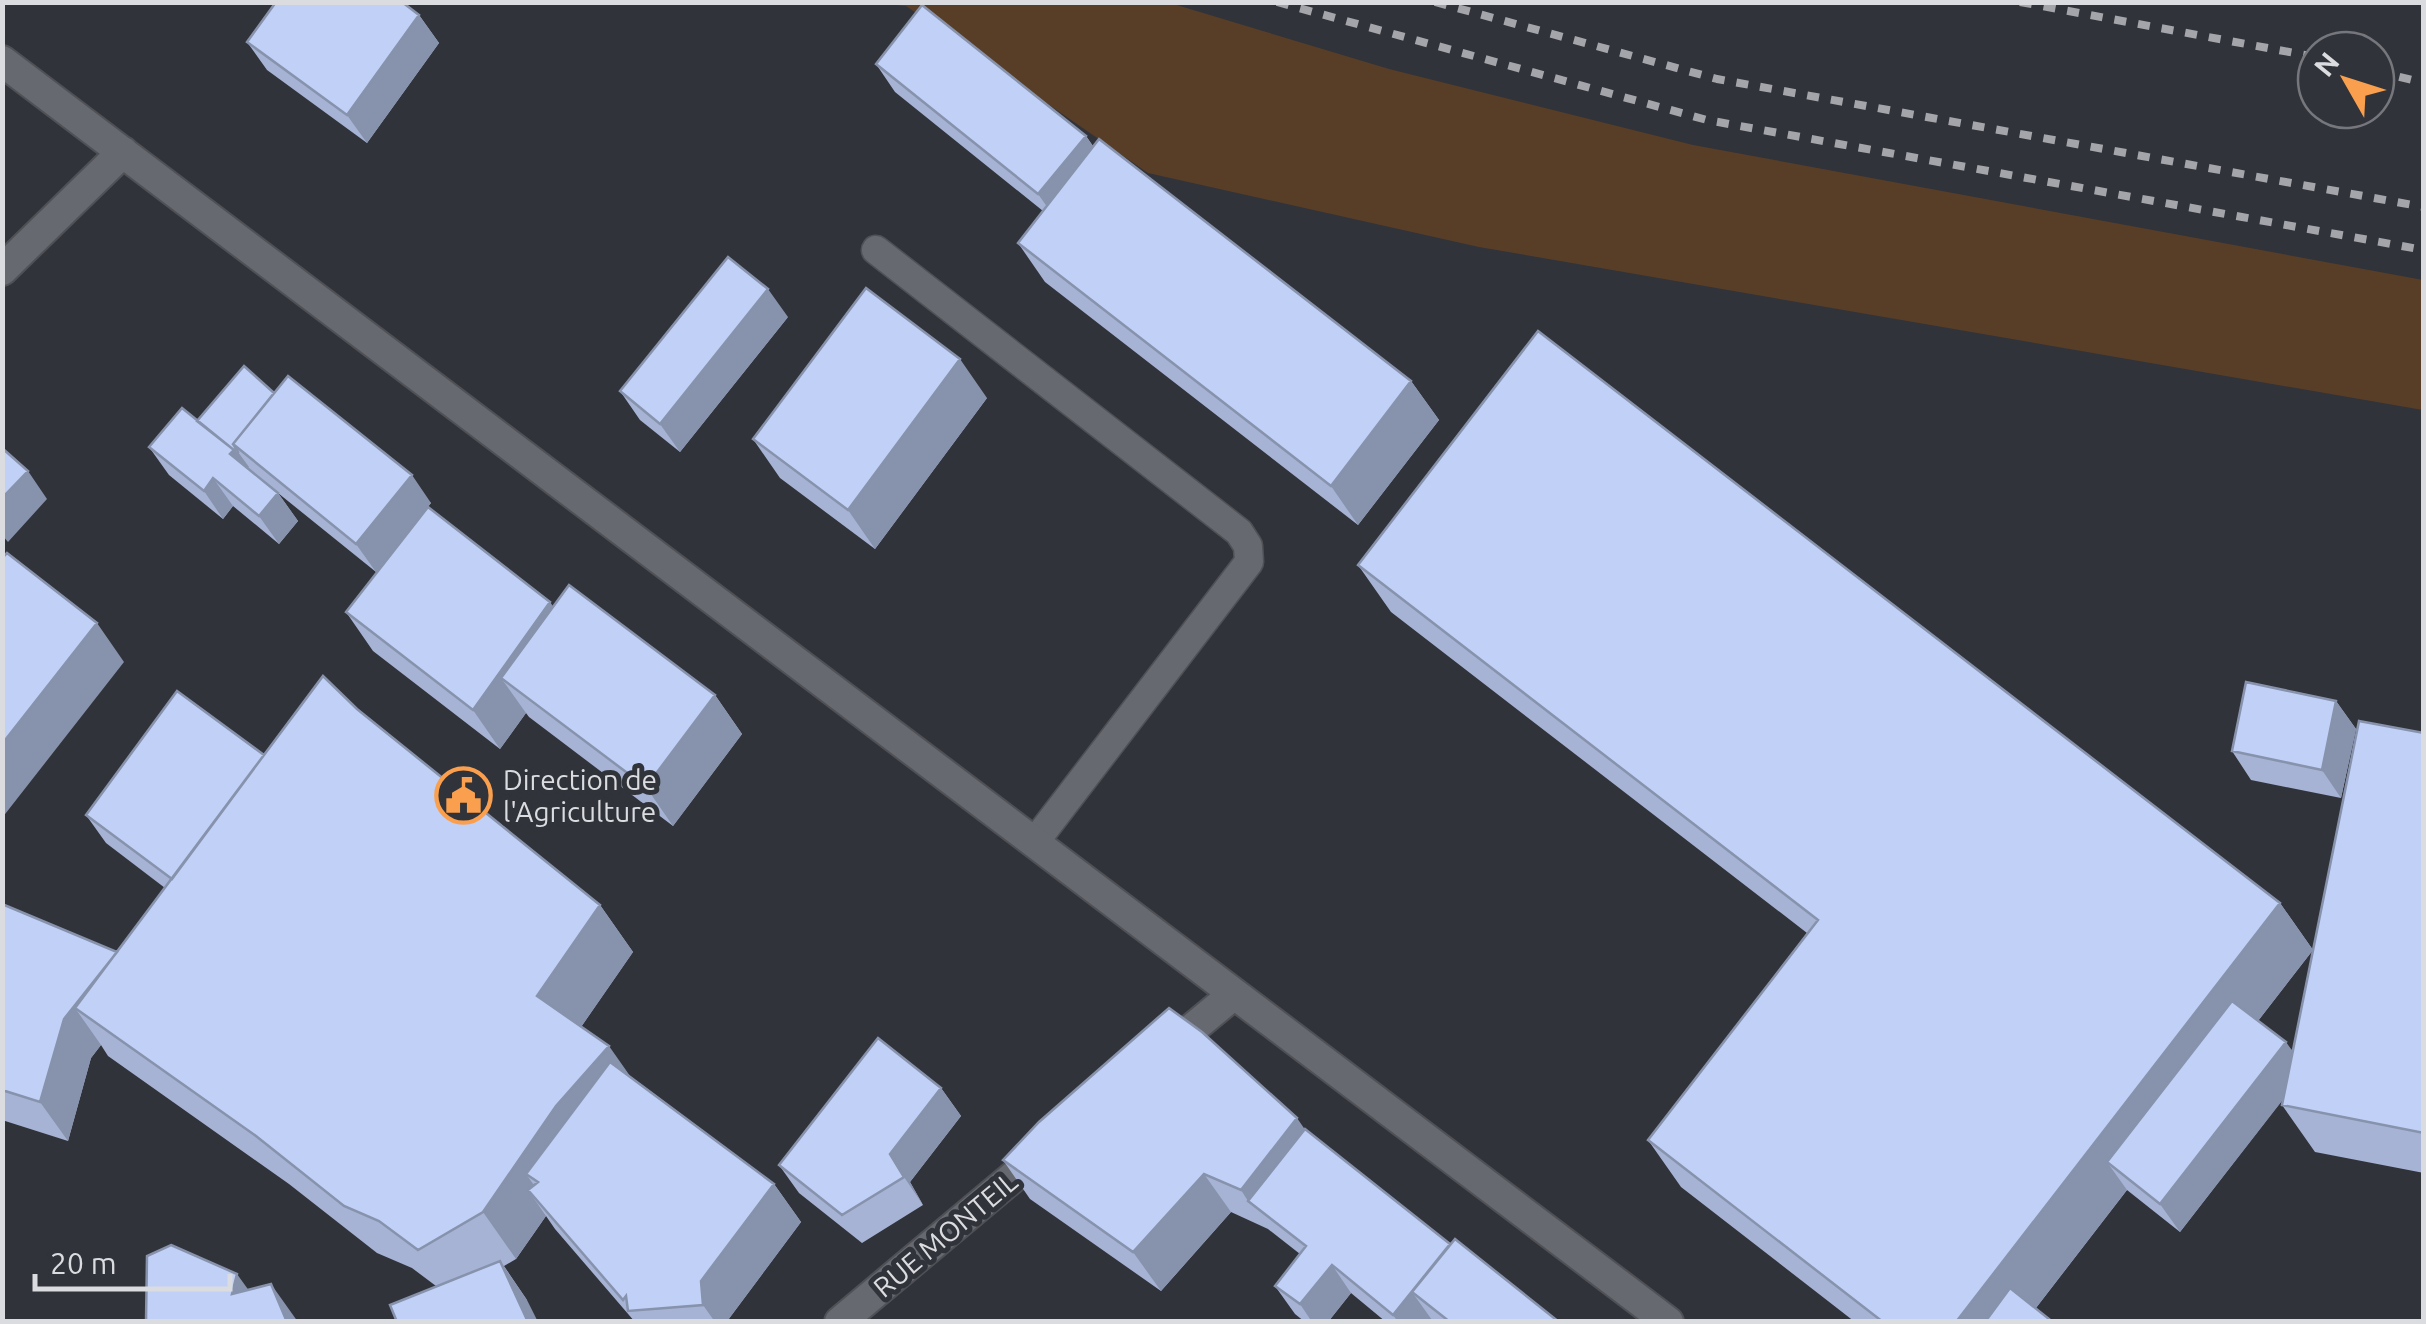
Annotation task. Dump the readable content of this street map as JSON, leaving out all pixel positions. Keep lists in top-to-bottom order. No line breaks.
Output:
{"streets":{"street":["RUE MONTEIL"]},"places":{"public building":["Direction de l'Agriculture"]},"scale_bar":"20 m","north":"top left"}
